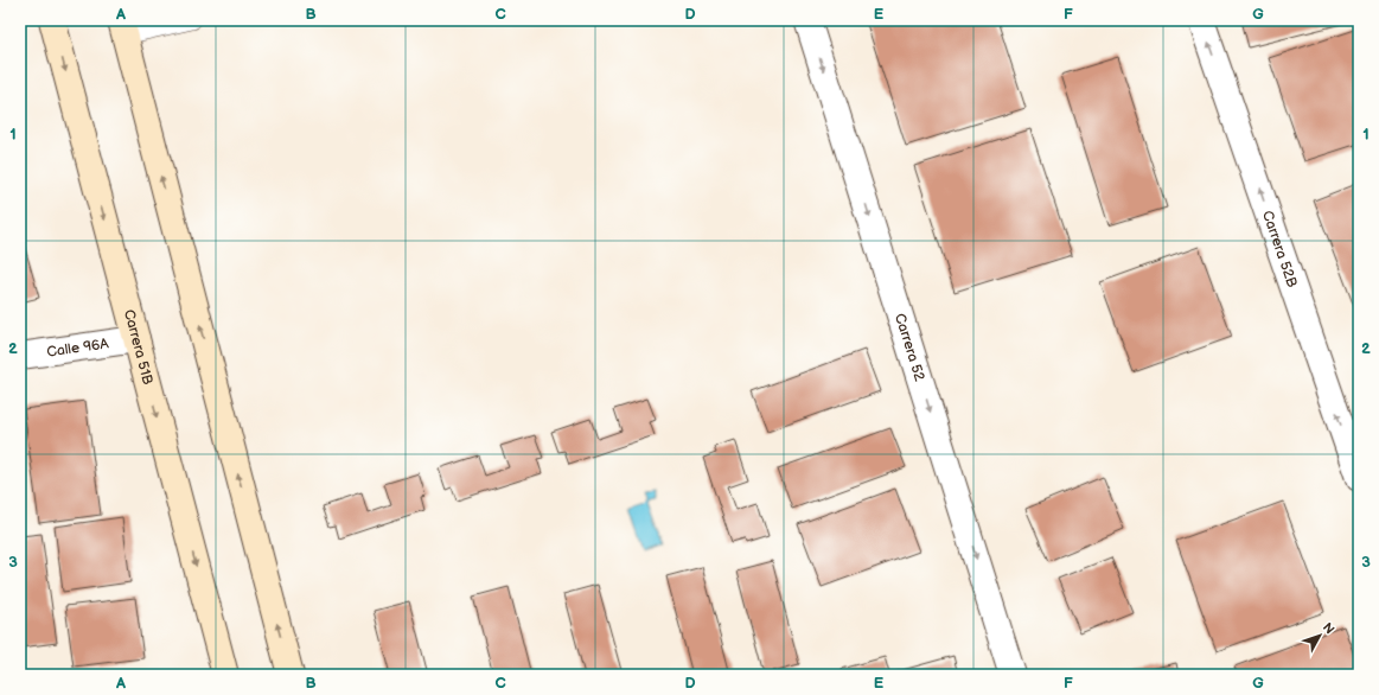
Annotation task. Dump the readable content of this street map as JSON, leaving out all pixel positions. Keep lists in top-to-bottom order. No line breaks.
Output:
{"streets":{"main road":["Carrera 51B"],"street":["Carrera 52B","Calle 96A","Carrera 52"]},"crossings":[["Calle 96A","Carrera 51B"]],"one_way":["Carrera 52B","Carrera 52"],"north":"top right","grid":{"columns":["A","B","C","D","E","F","G"],"rows":["1","2","3"]}}
